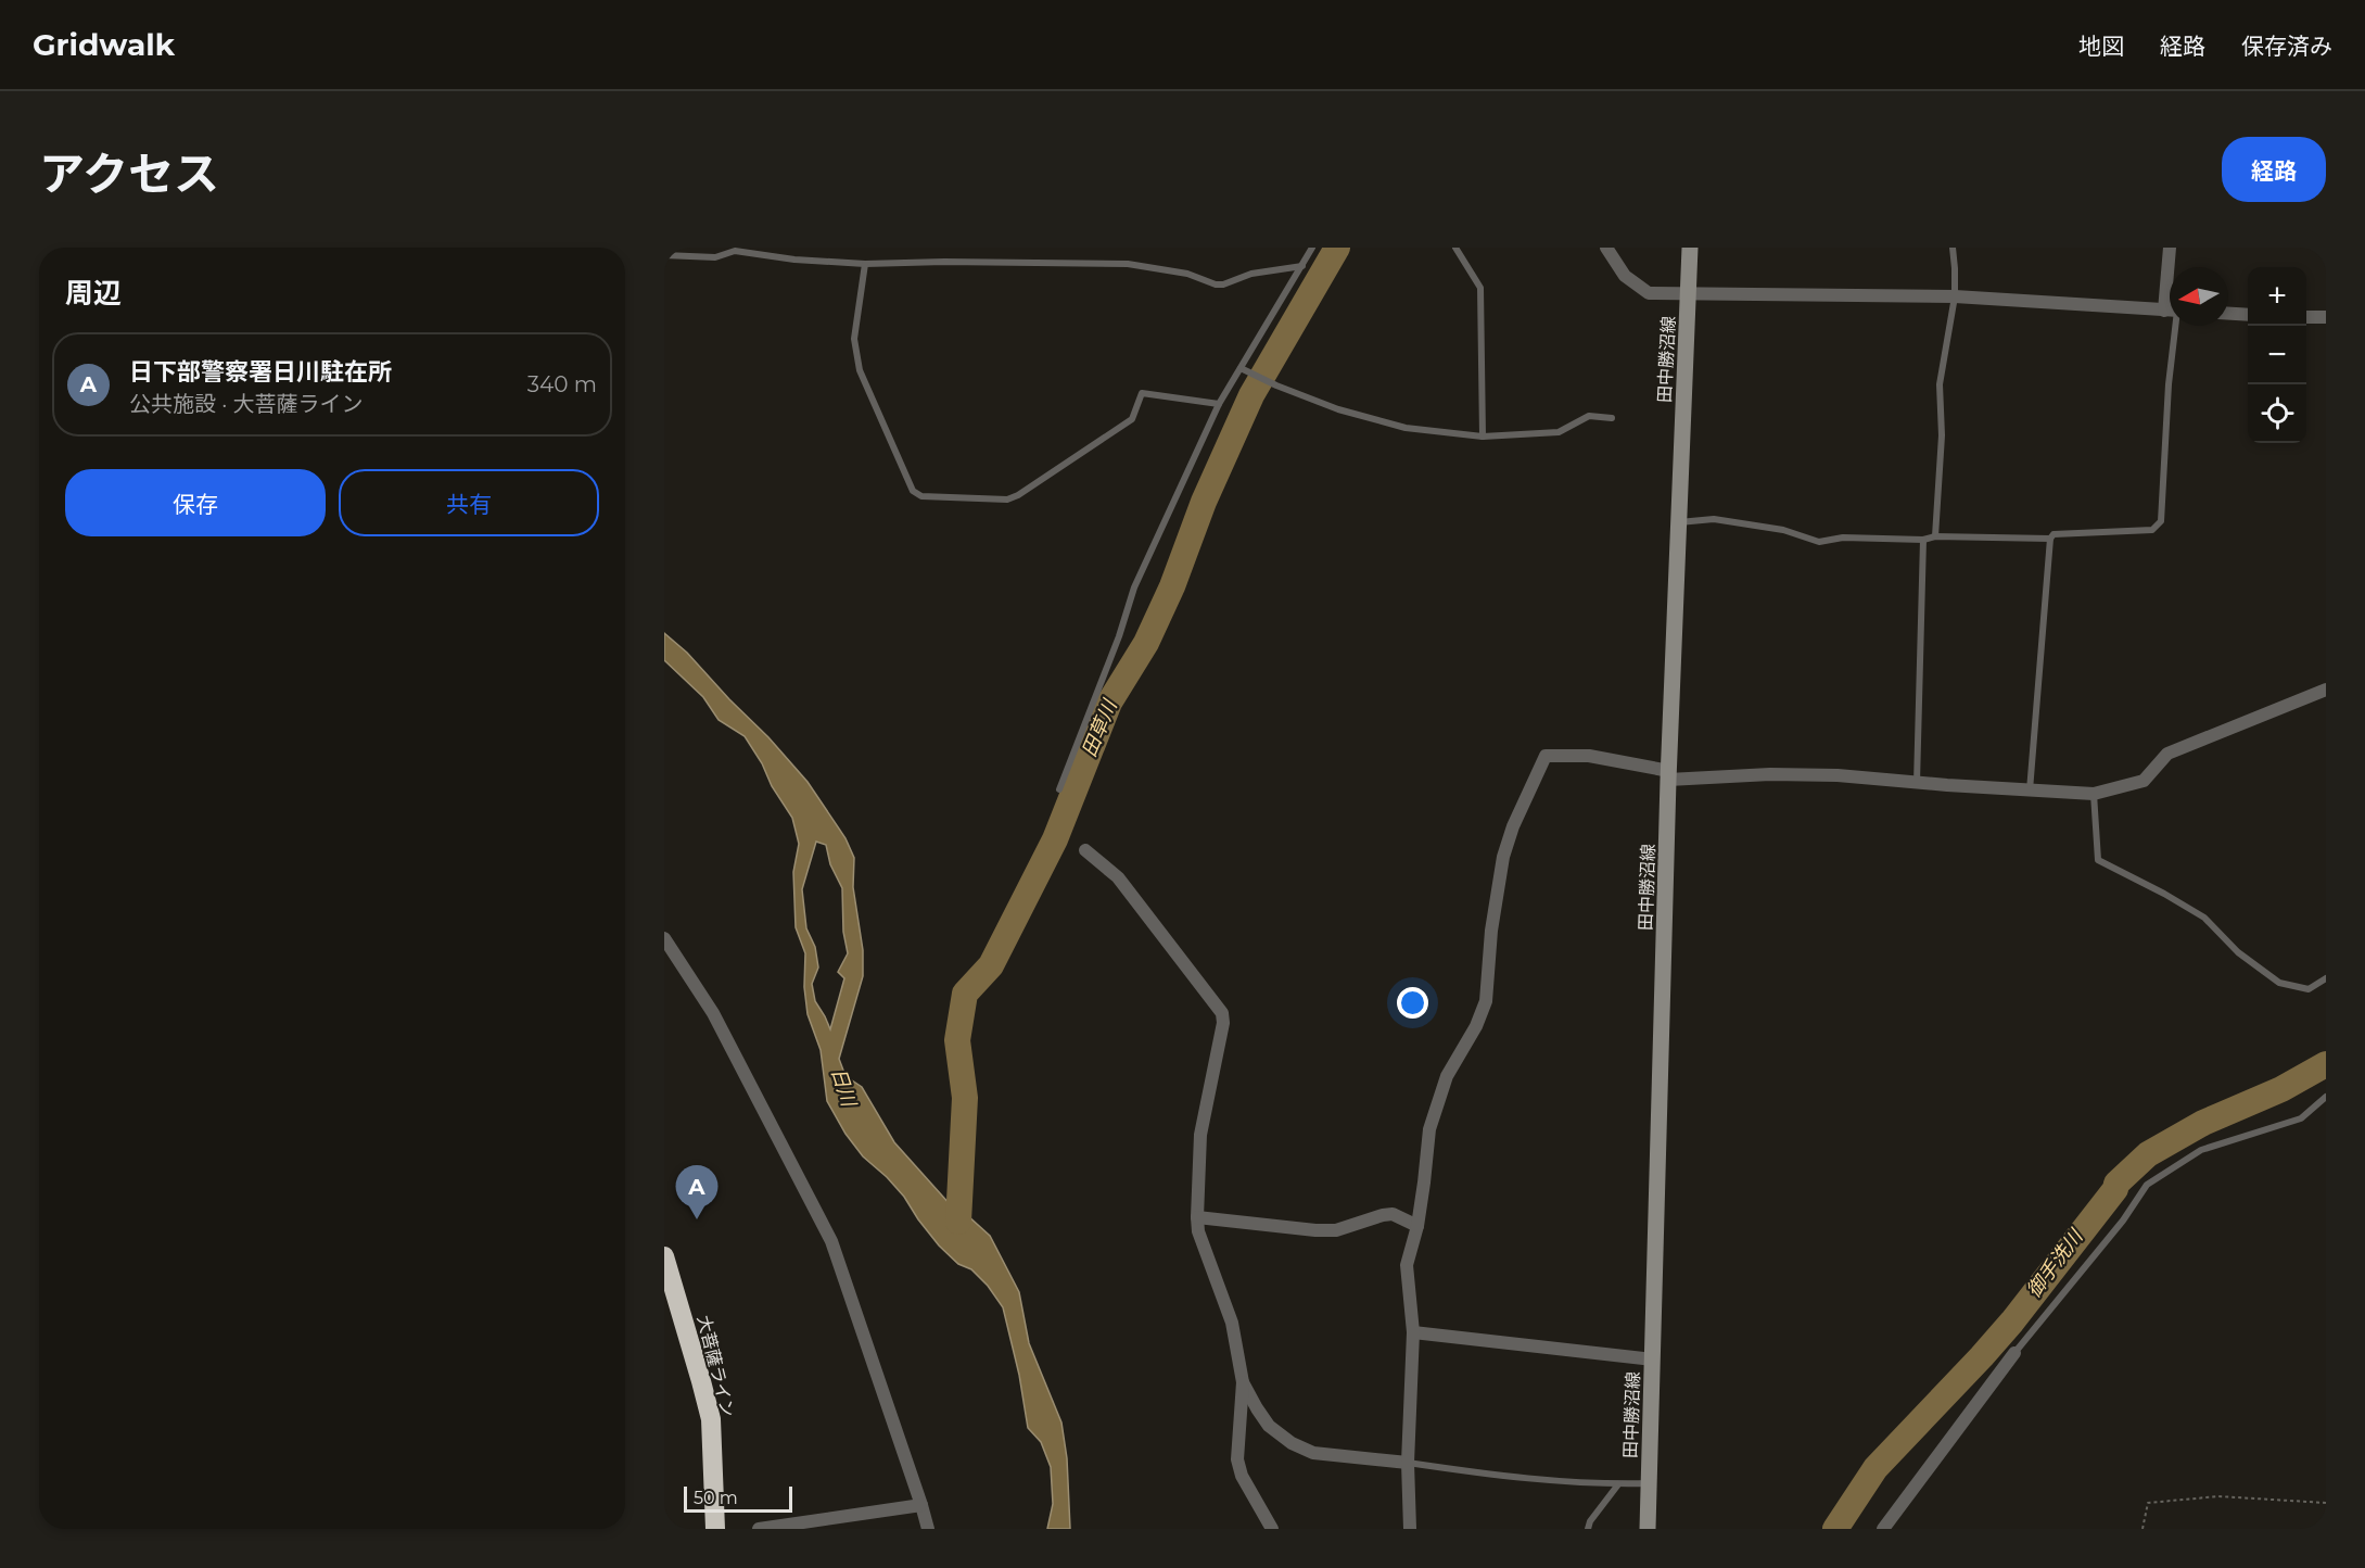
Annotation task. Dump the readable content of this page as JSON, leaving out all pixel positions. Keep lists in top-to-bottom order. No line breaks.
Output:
{"streets":{"highway":["大菩薩ライン"],"main road":["田中勝沼線"]},"water":["田草川","日川","御手洗川"],"scale_bar":"50 m","north":"left","page":{"header":"Gridwalk","nav":["地図","経路","保存済み"],"title":"アクセス","buttons":["経路",["保存","共有"]],"heading":"周辺","map_buttons":["+","−"],"list":[{"mark":"A","name":"日下部警察署日川駐在所","note":"公共施設 · 大菩薩ライン","value":"340 m"}],"pins":"A","scale":"50 m"}}
